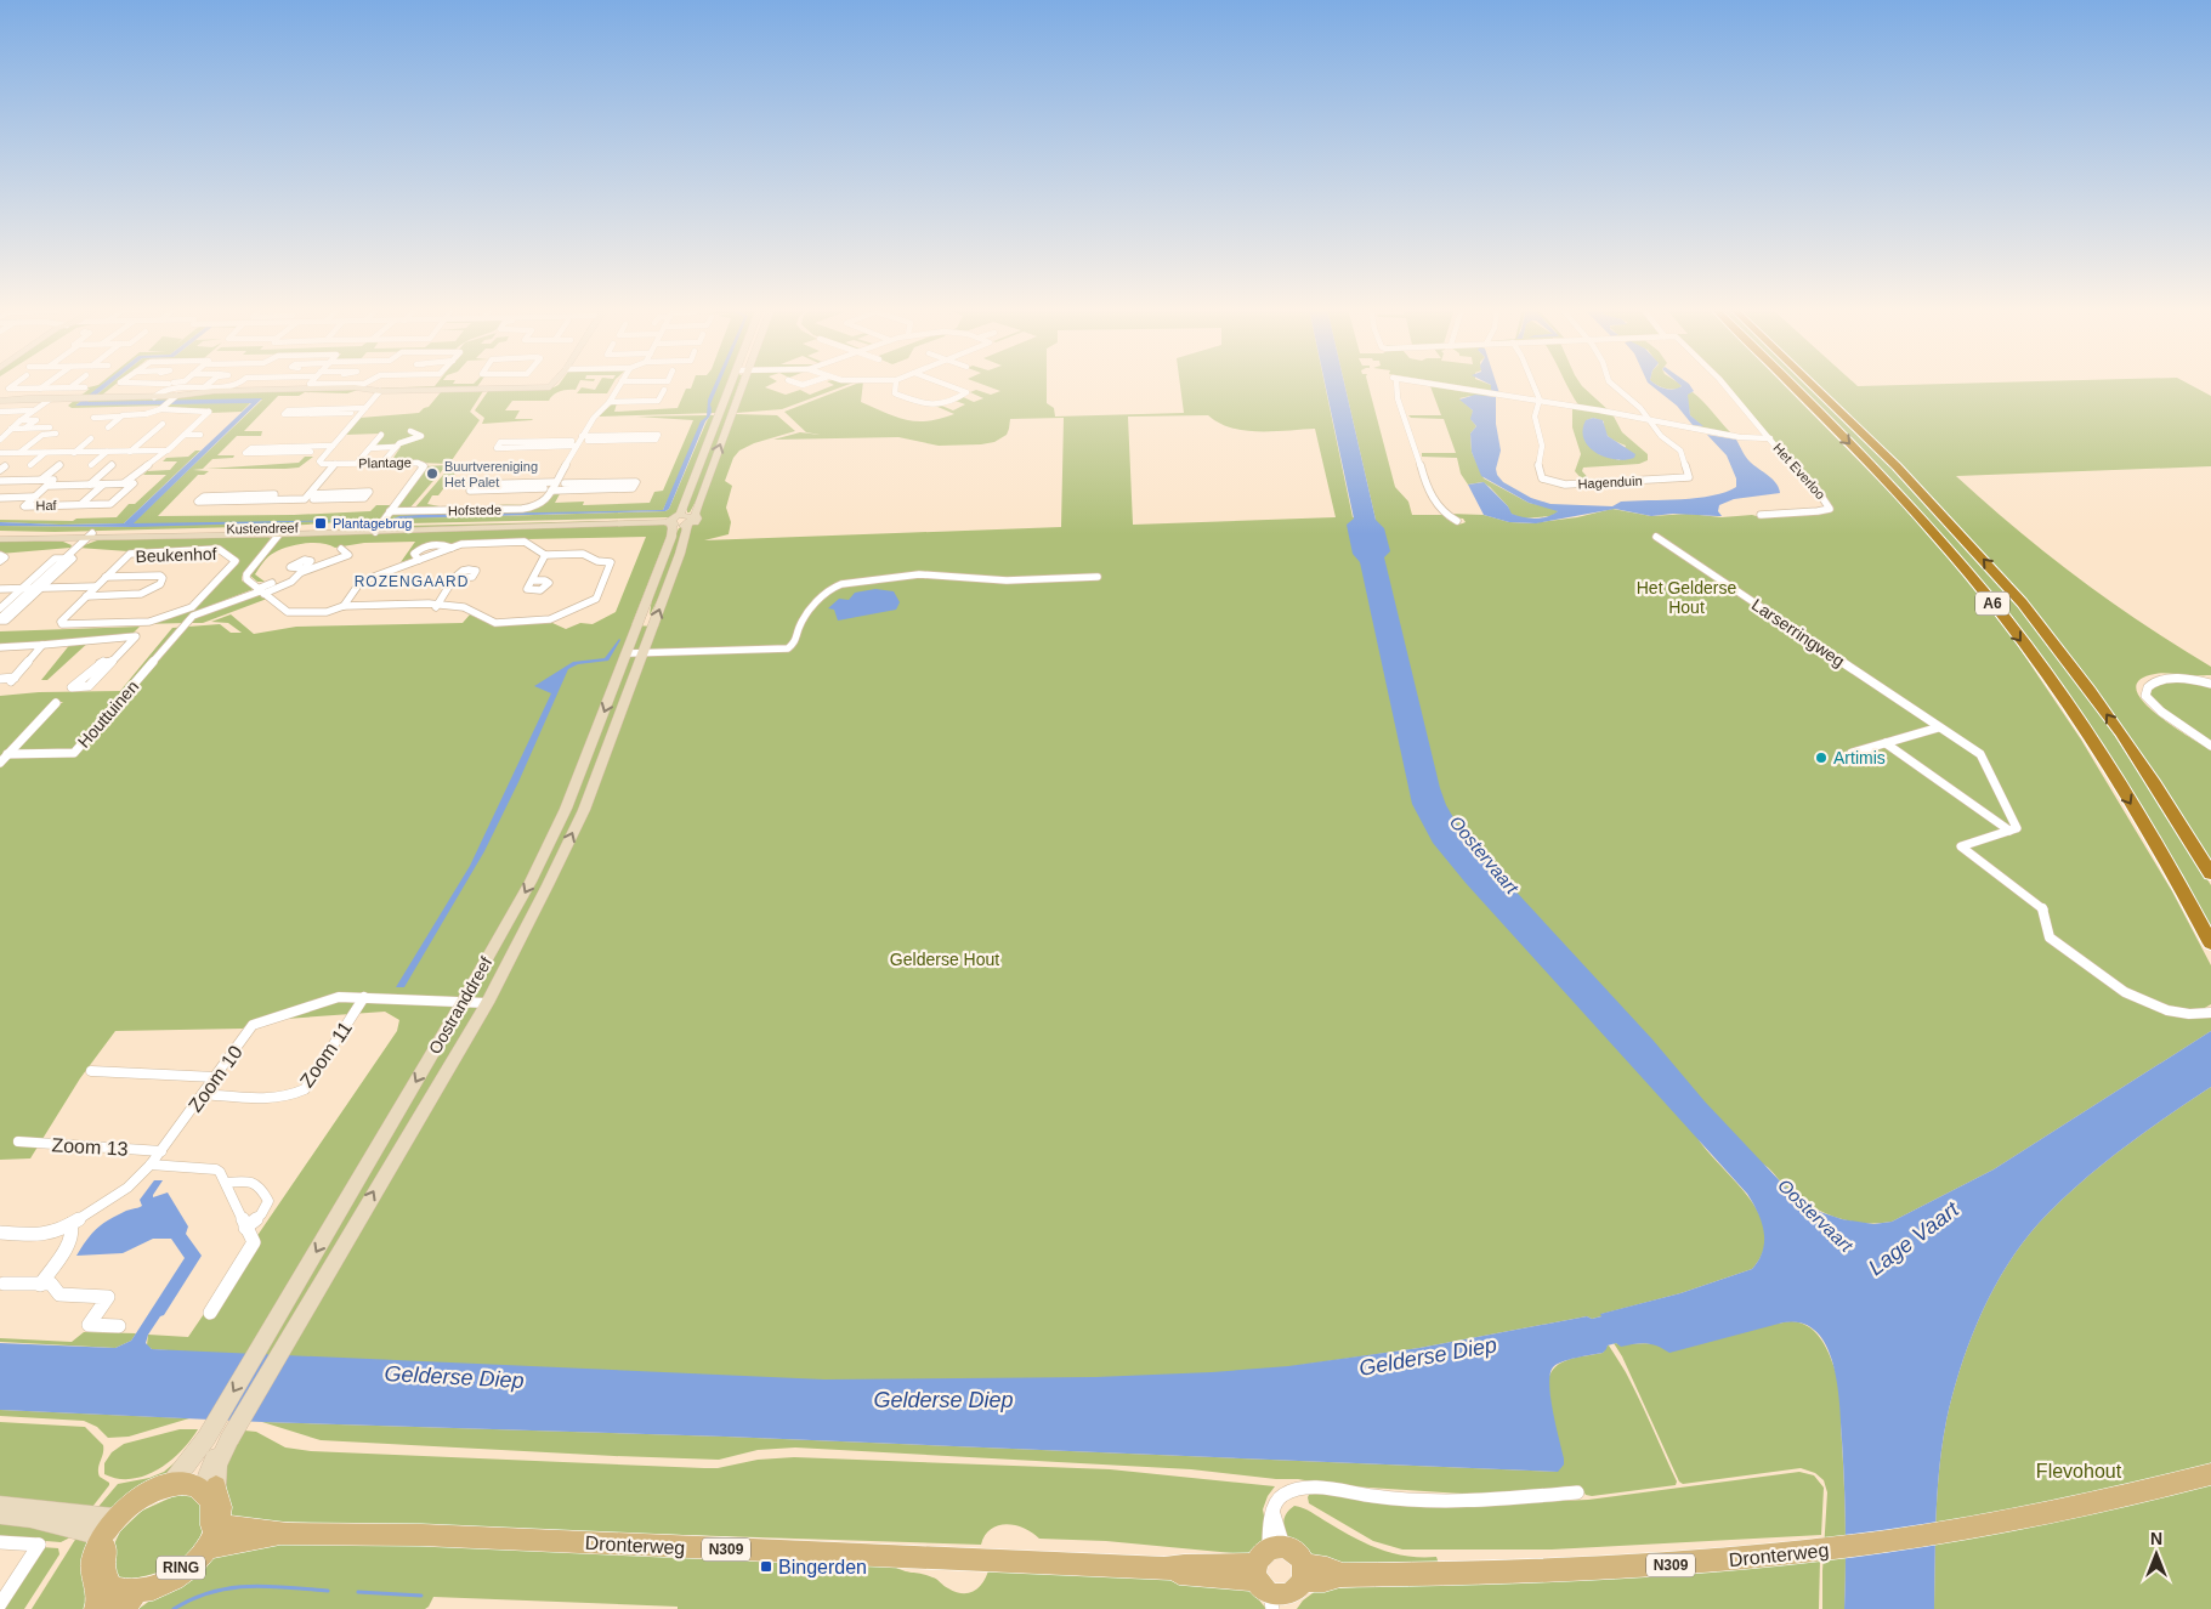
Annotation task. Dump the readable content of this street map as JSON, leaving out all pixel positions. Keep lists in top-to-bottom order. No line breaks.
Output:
{"streets":{"highway":["A6"],"main road":["Kustendreef","Oostranddreef","Dronterweg","N309","RING"],"street":["Plantage","Het Everloo","Hagenduin","Haf","Hofstede","Beukenhof","Larserringweg","Houttuinen","Zoom 11","Zoom 10","Zoom 13"]},"crossings":[["Plantage","Hofstede"],["Plantage","Kustendreef"],["Kustendreef","Oostranddreef"],["Oostranddreef","Zoom 10"],["Oostranddreef","Dronterweg"],["Oostranddreef","RING"],["Zoom 11","Zoom 10"],["Zoom 10","Zoom 13"],["Dronterweg","RING"]],"districts":["ROZENGAARD"],"water":["Oostervaart","Lage Vaart","Gelderse Diep"],"parks":["Het Gelderse Hout","Gelderse Hout","Flevohout"],"places":{"other":["Buurtvereniging Het Palet","Artimis"],"transit":["Plantagebrug","Bingerden"]},"north":"top"}
